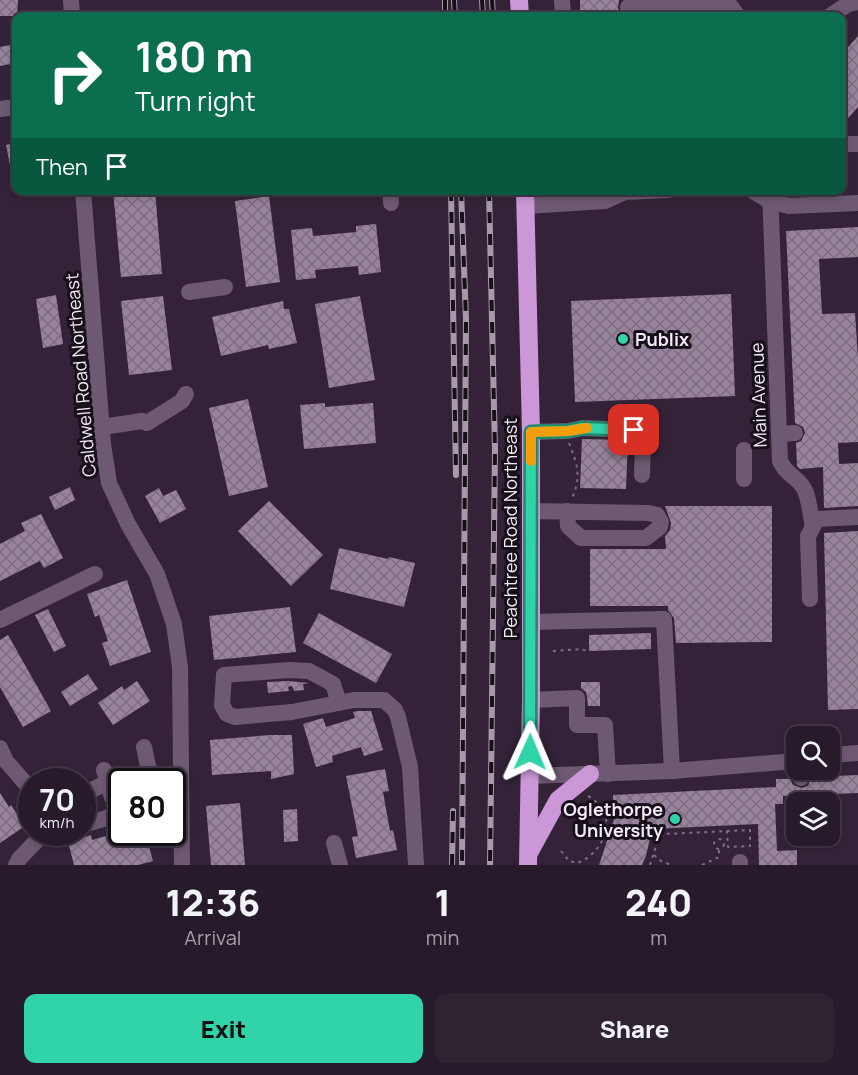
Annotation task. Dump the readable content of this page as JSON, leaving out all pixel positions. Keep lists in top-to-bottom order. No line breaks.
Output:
{"streets":{"highway":["Peachtree Road Northeast"],"street":["Caldwell Road Northeast","Main Avenue"]},"places":["Publix","Oglethorpe University"],"page":{"turn":["180 m","Turn right"],"then":"Then","speed":"70 km/h","limit":"80","eta":["12:36","Arrival","1","min","240","m"],"buttons":["Exit","Share"]}}
